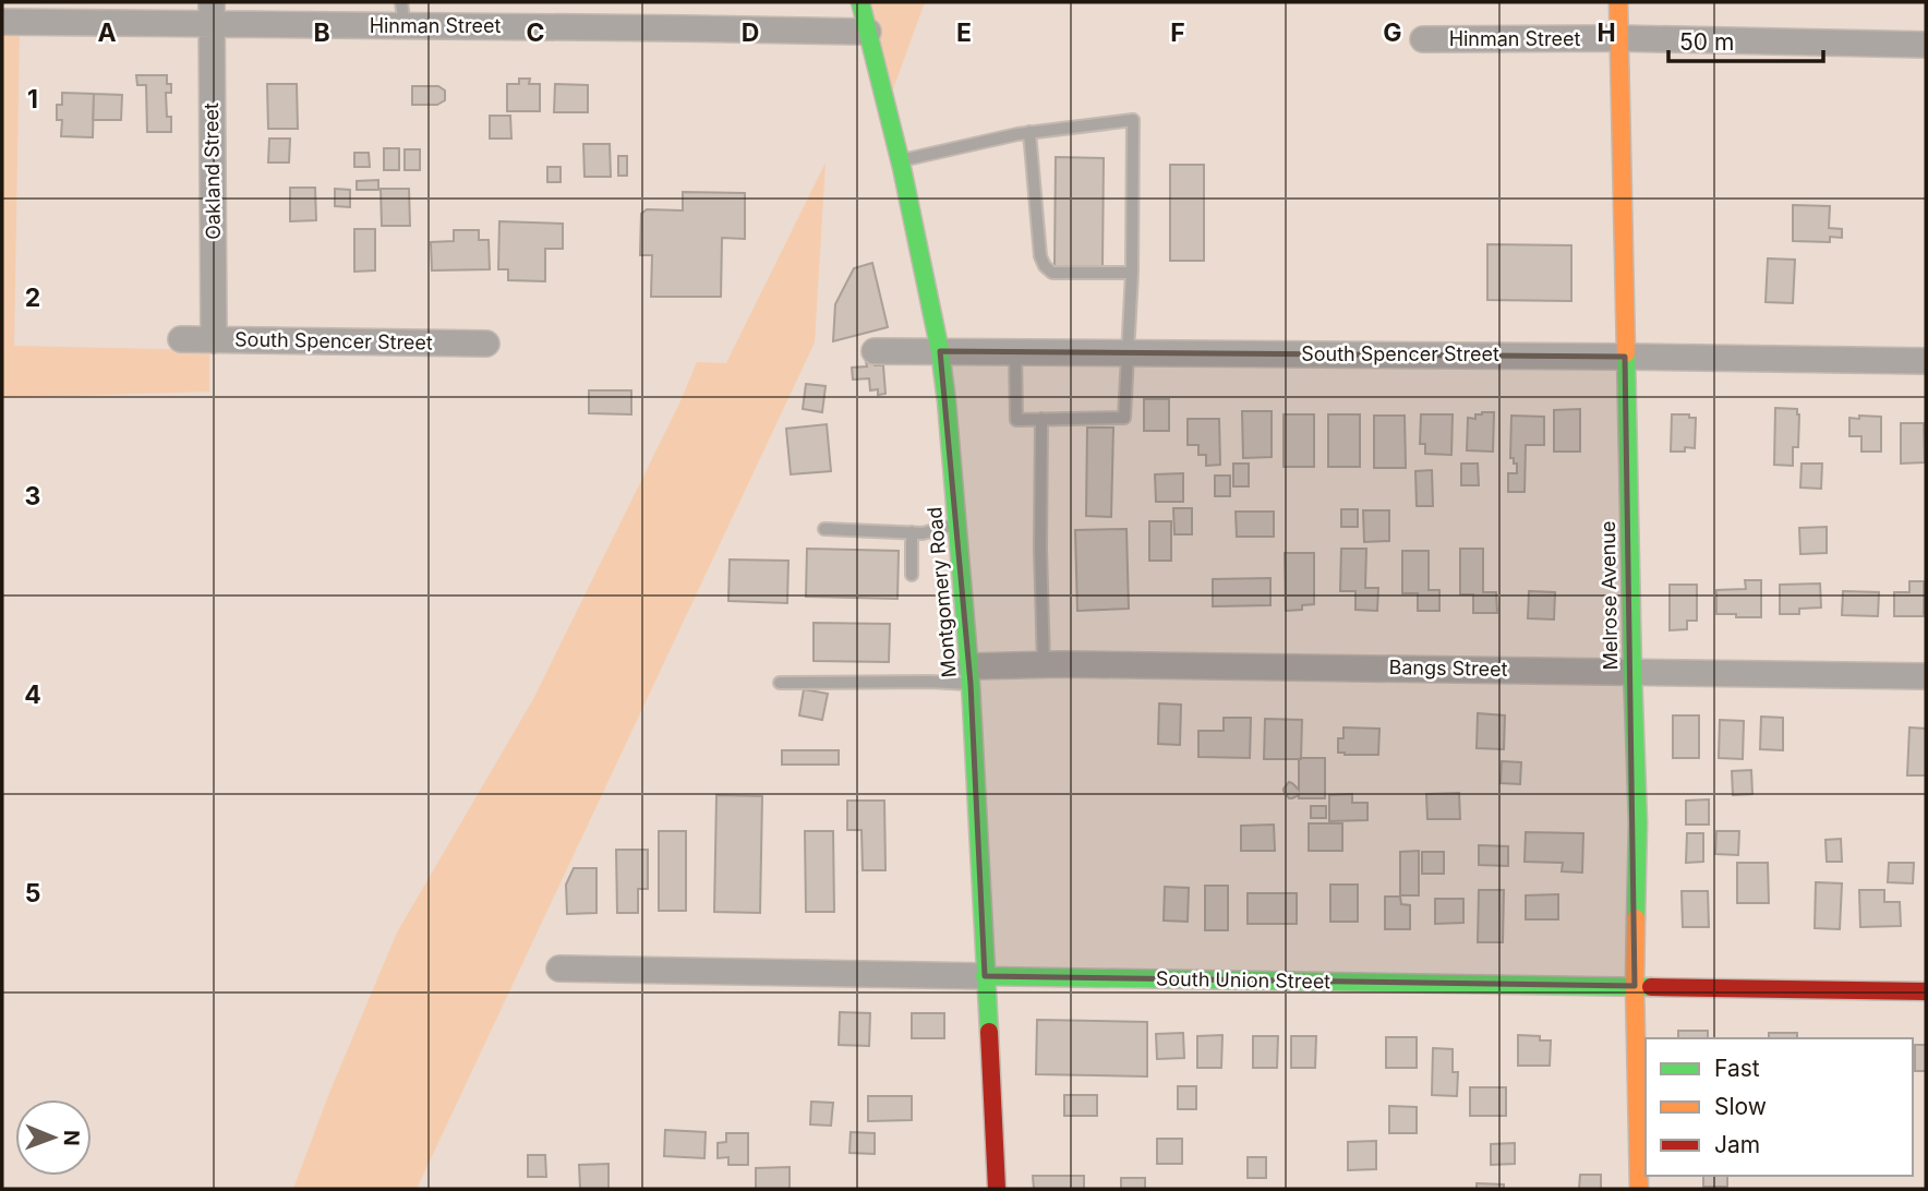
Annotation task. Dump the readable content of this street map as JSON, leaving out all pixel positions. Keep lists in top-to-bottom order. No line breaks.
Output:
{"streets":{"street":["Hinman Street","Oakland Street","South Spencer Street","Montgomery Road","Melrose Avenue","Bangs Street","South Union Street"]},"crossings":[["Hinman Street","Oakland Street"],["Hinman Street","Montgomery Road"],["Hinman Street","Melrose Avenue"],["Oakland Street","South Spencer Street"],["South Spencer Street","Montgomery Road"],["South Spencer Street","Melrose Avenue"],["Montgomery Road","Bangs Street"],["Montgomery Road","South Union Street"],["Melrose Avenue","Bangs Street"],["Melrose Avenue","South Union Street"]],"legend":["Fast","Slow","Jam"],"scale_bar":"50 m","north":"right","grid":{"columns":["A","B","C","D","E","F","G","H"],"rows":["1","2","3","4","5"]}}
